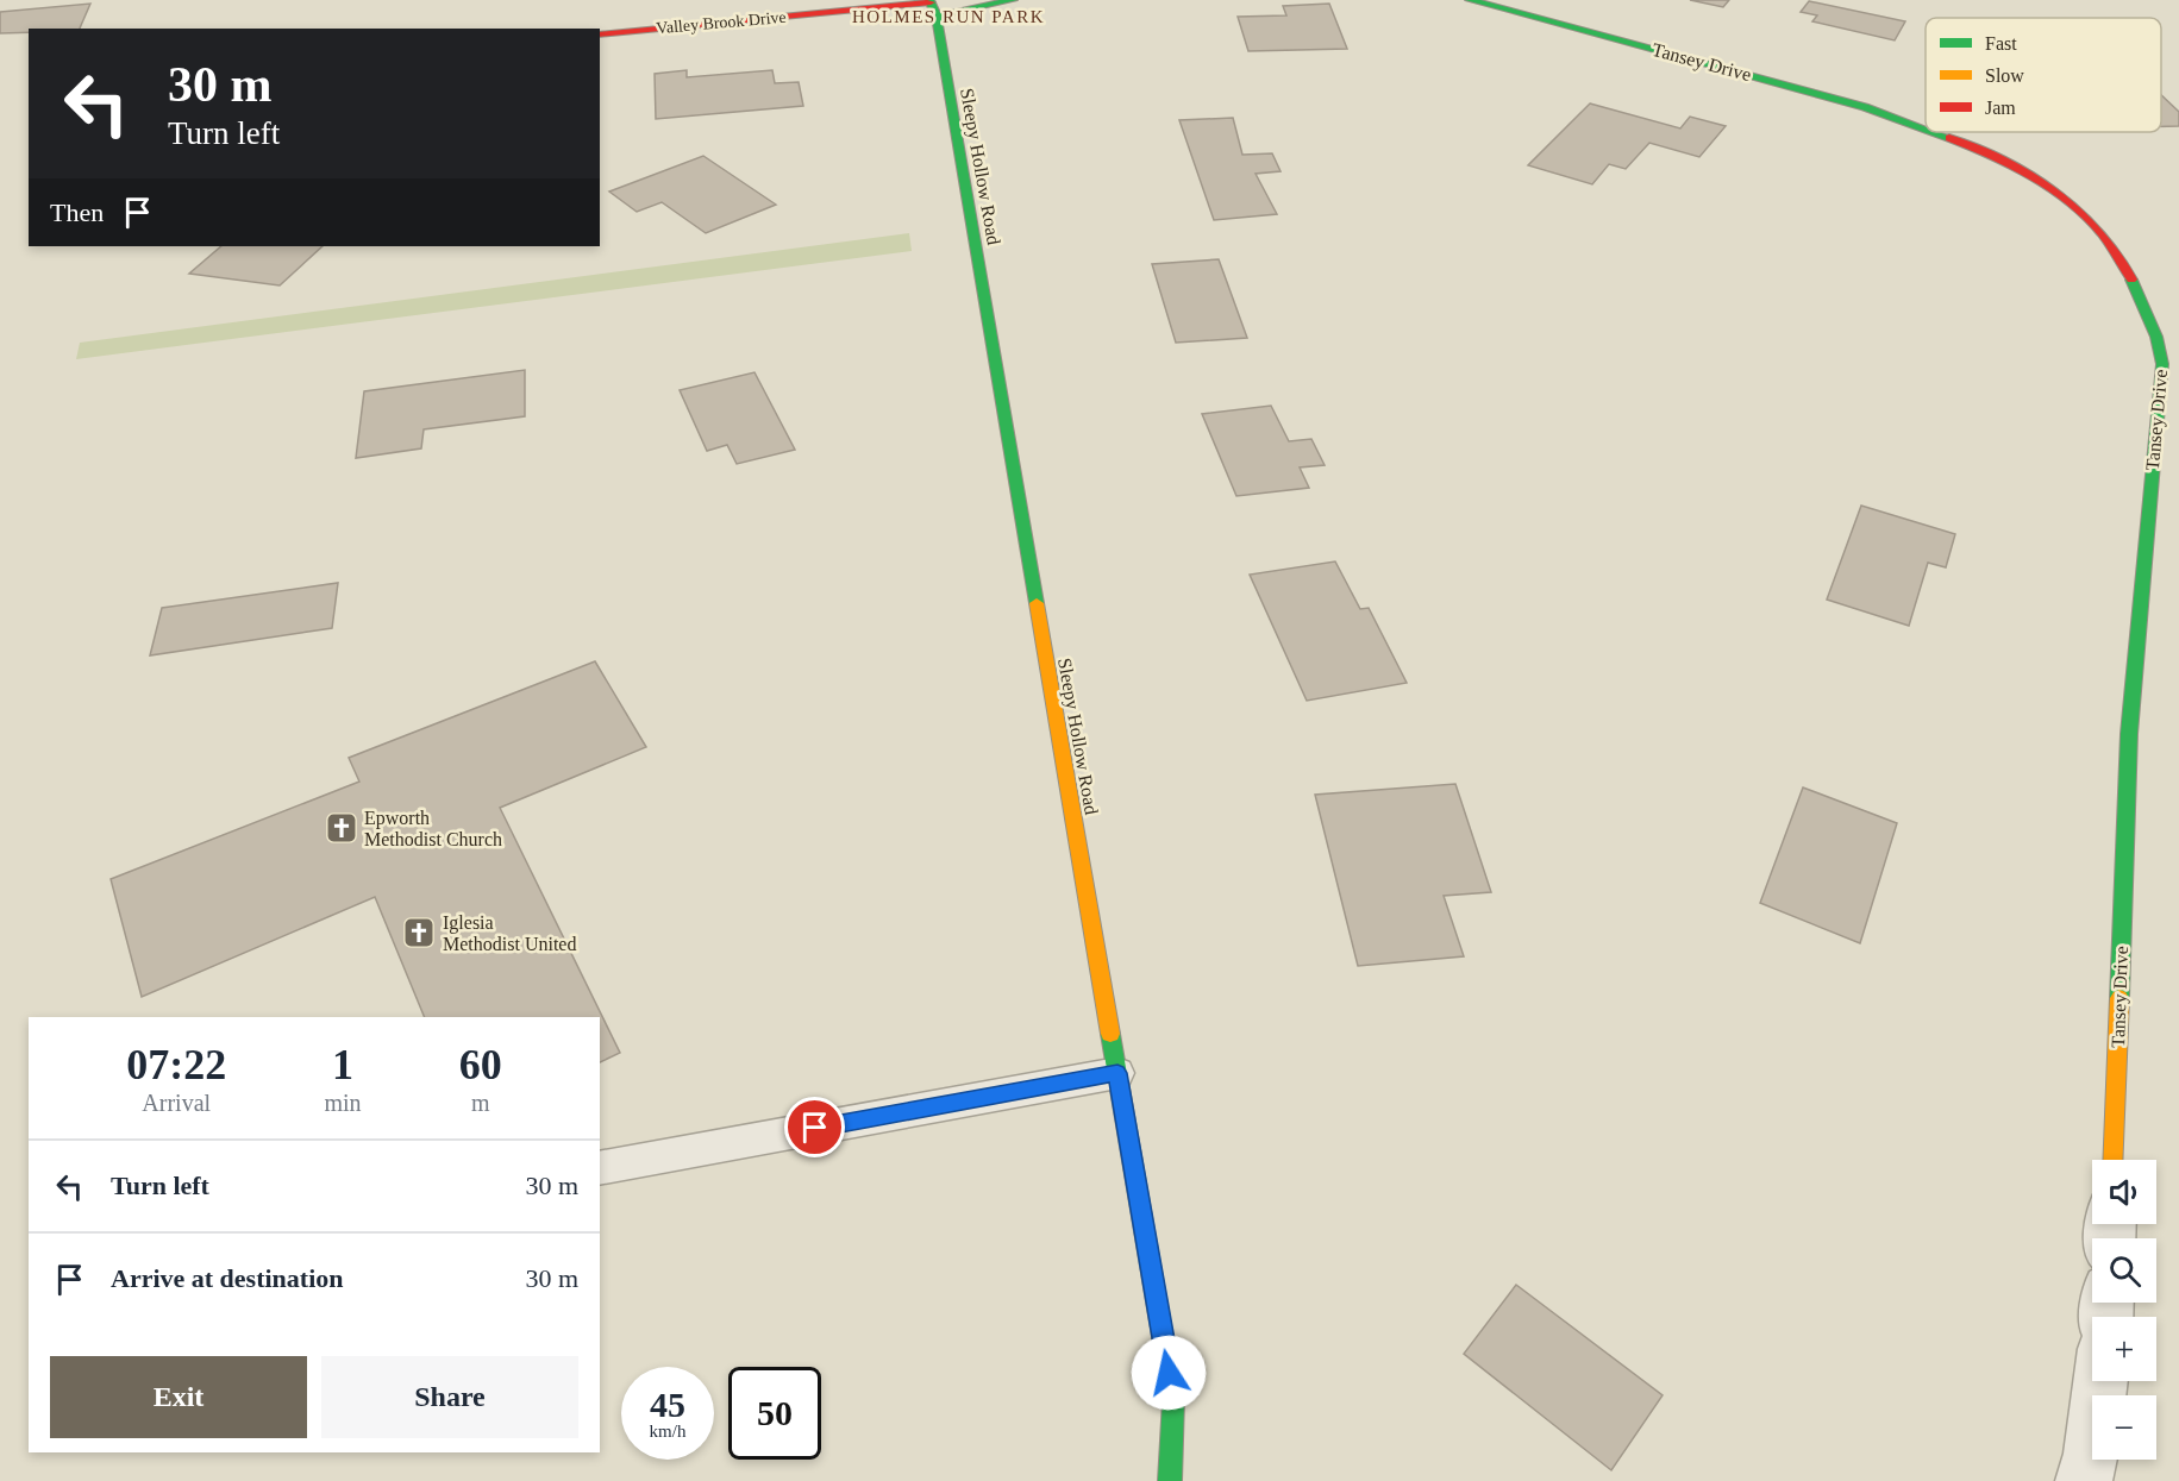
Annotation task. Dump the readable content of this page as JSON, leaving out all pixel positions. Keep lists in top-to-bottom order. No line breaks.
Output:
{"streets":{"street":["Valley Brook Drive","Tansey Drive","Sleepy Hollow Road"]},"crossings":[["Valley Brook Drive","Sleepy Hollow Road"]],"districts":["HOLMES RUN PARK"],"places":{"church":["Epworth Methodist Church","Iglesia Methodist United"]},"legend":["Fast","Slow","Jam"],"page":{"turn":["30 m","Turn left"],"then":"Then","eta":["07:22","Arrival","1","min","60","m"],"list":[{"name":"Turn left","value":"30 m"},{"name":"Arrive at destination","value":"30 m"}],"map_buttons":["+","−"],"buttons":["Exit","Share"],"speed":"45 km/h","limit":"50"}}
